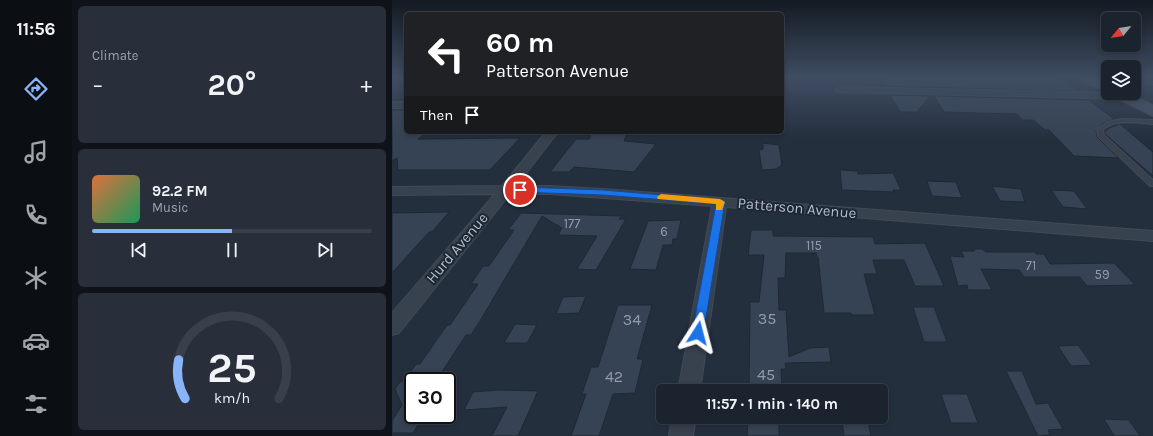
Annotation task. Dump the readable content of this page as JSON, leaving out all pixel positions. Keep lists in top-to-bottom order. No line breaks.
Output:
{"streets":{"street":["Patterson Avenue","Hurd Avenue"]},"crossings":[["Patterson Avenue","Hurd Avenue"]],"house_numbers":["177","6","115","71","59","35","34","45","42"],"north":"bottom left","page":{"tabs":"11:56","tile":"Climate","turn":["60 m","Patterson Avenue"],"heat":["−","20°","+"],"then":"Then","song":["92.2 FM","Music"],"limit":"30","trip":"11:57 · 1 min · 140 m","gauge":["25","km/h"]}}
